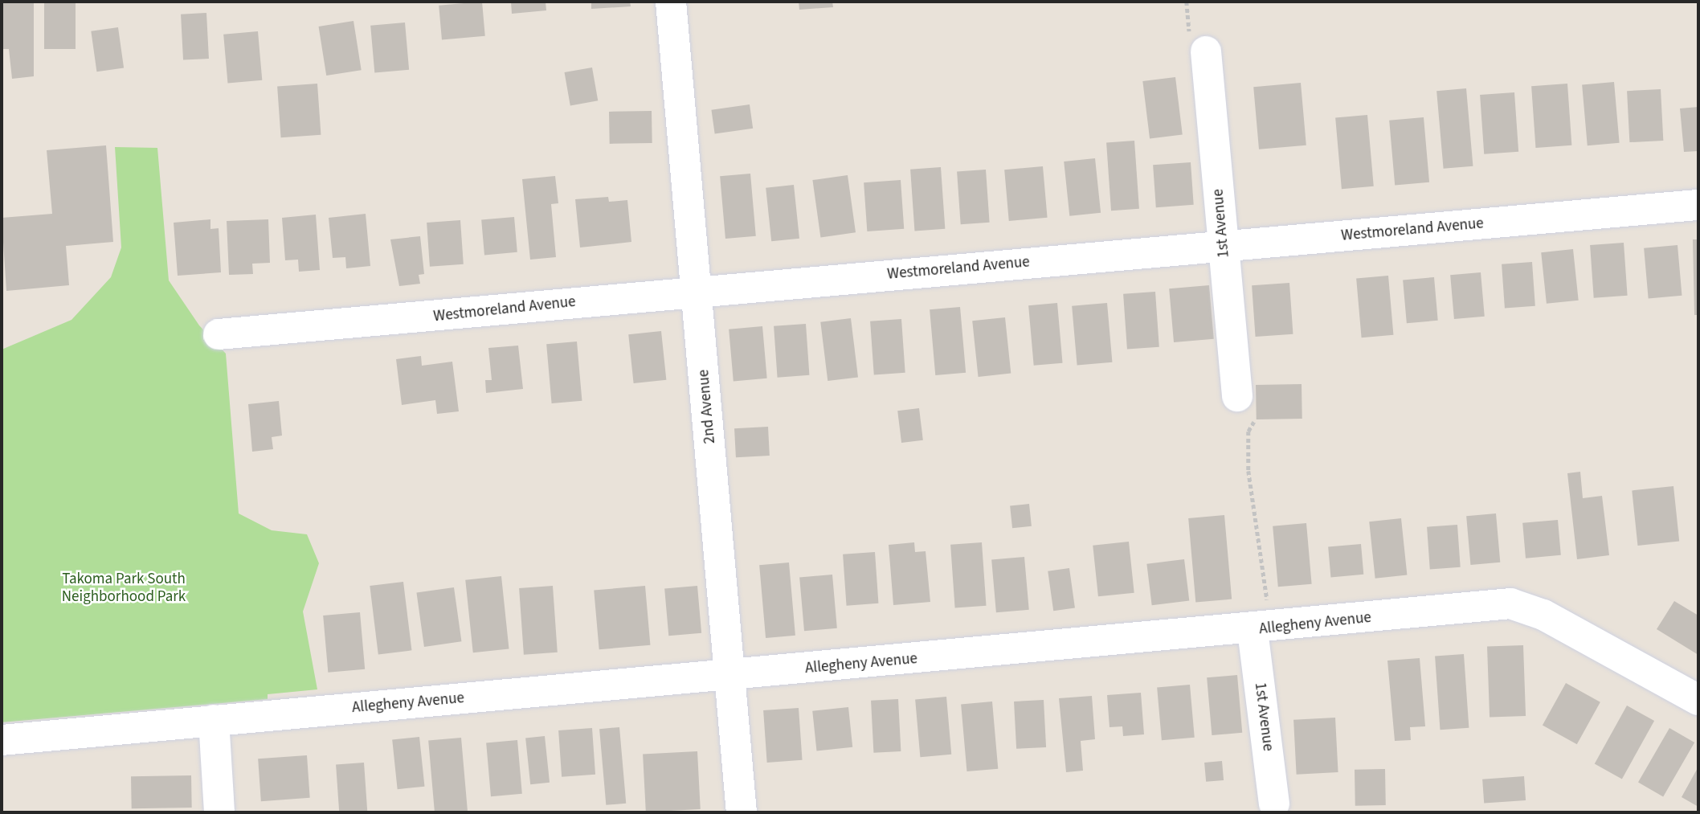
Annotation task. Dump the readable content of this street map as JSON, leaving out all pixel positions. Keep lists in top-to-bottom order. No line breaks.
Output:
{"streets":{"street":["1st Avenue","Westmoreland Avenue","2nd Avenue","Allegheny Avenue"]},"crossings":[["1st Avenue","Westmoreland Avenue"],["1st Avenue","Allegheny Avenue"],["Westmoreland Avenue","2nd Avenue"],["2nd Avenue","Allegheny Avenue"]],"parks":["Takoma Park South Neighborhood Park"]}
